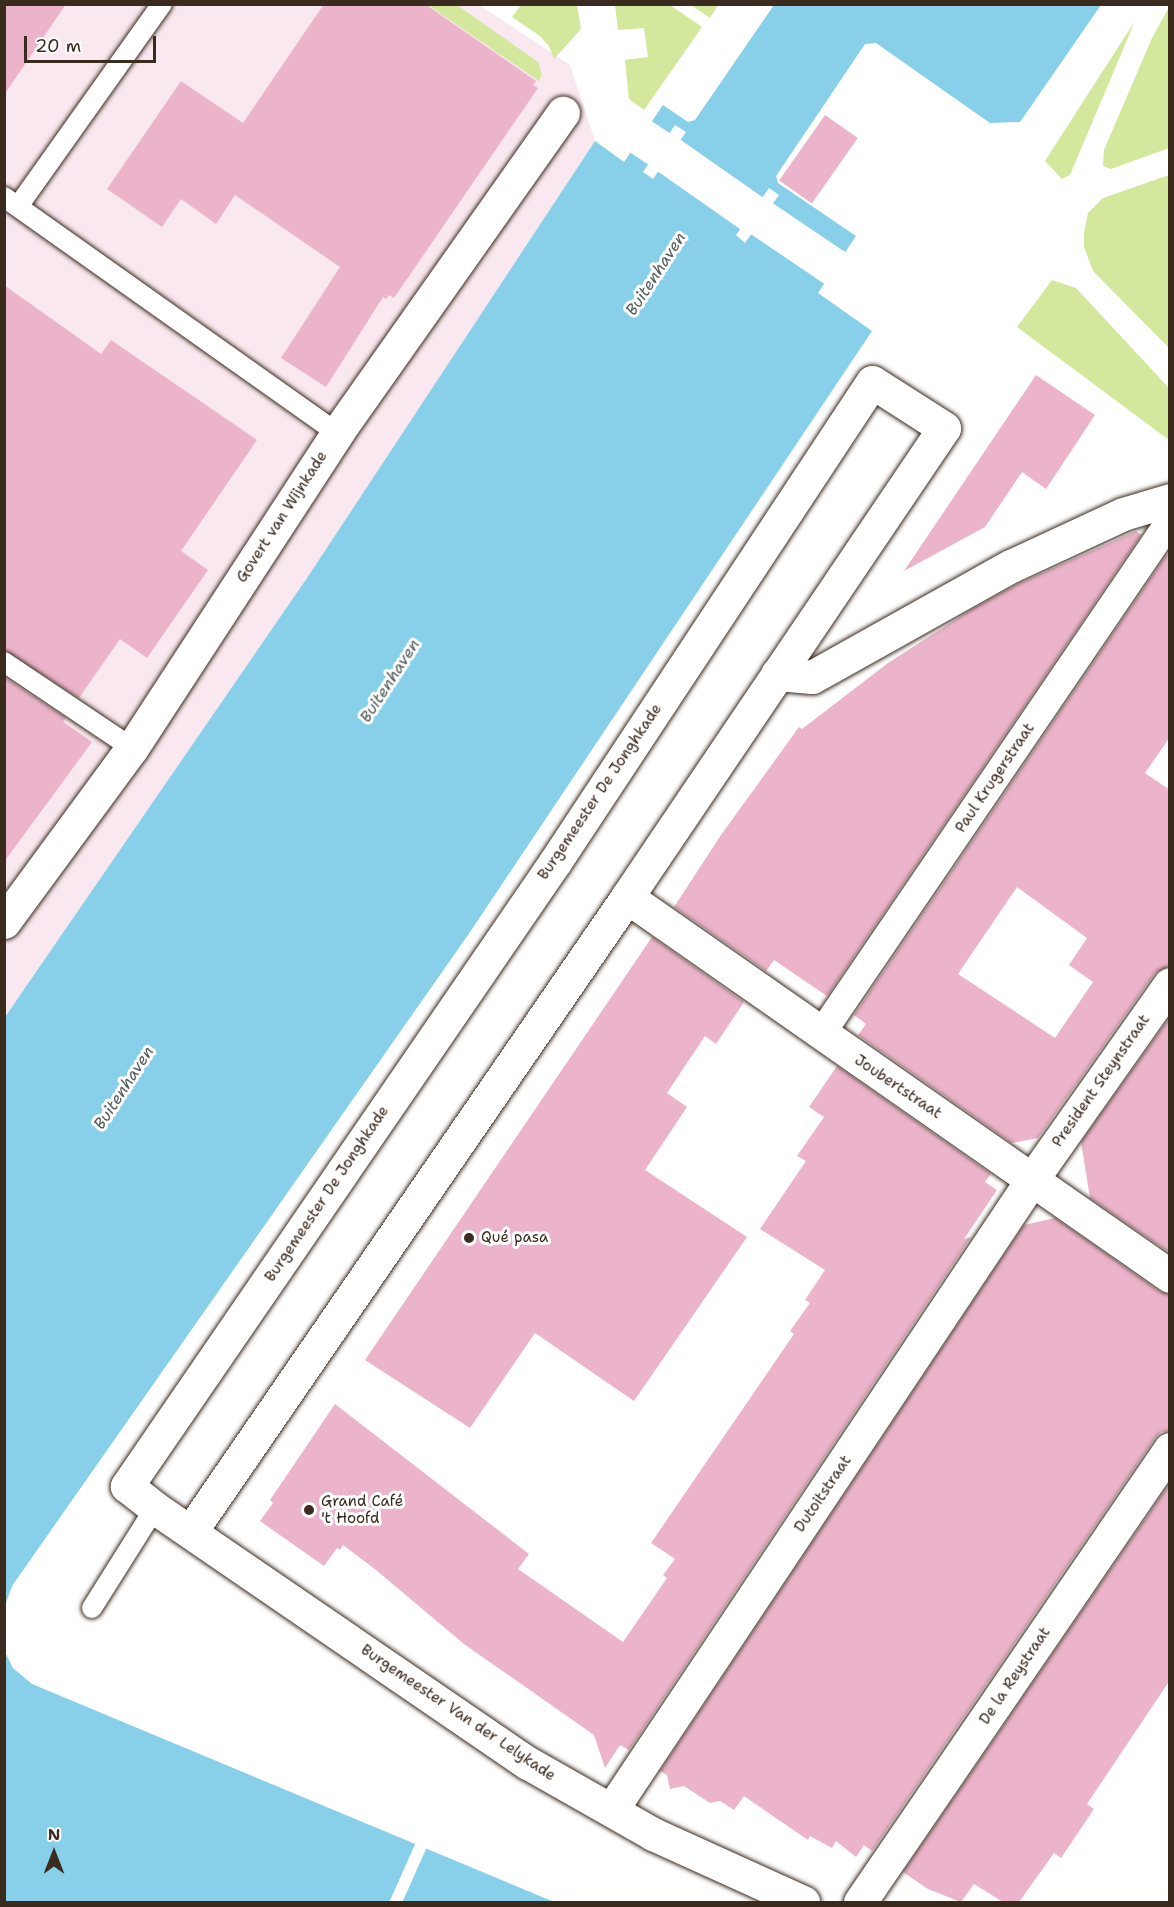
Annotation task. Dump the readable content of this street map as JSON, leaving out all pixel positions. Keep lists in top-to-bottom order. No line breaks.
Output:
{"streets":{"street":["Govert van Wijnkade","Paul Krugerstraat","Burgemeester De Jonghkade","President Steynstraat","Joubertstraat","Dutoitstraat","De la Reystraat","Burgemeester Van der Lelykade"]},"crossings":[["Paul Krugerstraat","Joubertstraat"],["Burgemeester De Jonghkade","Joubertstraat"],["Burgemeester De Jonghkade","Burgemeester Van der Lelykade"],["President Steynstraat","Joubertstraat"],["President Steynstraat","Dutoitstraat"],["Joubertstraat","Dutoitstraat"],["Dutoitstraat","Burgemeester Van der Lelykade"]],"water":["Buitenhaven"],"places":["Qué pasa","Grand Café 't Hoofd"],"scale_bar":"20 m","north":"top"}
